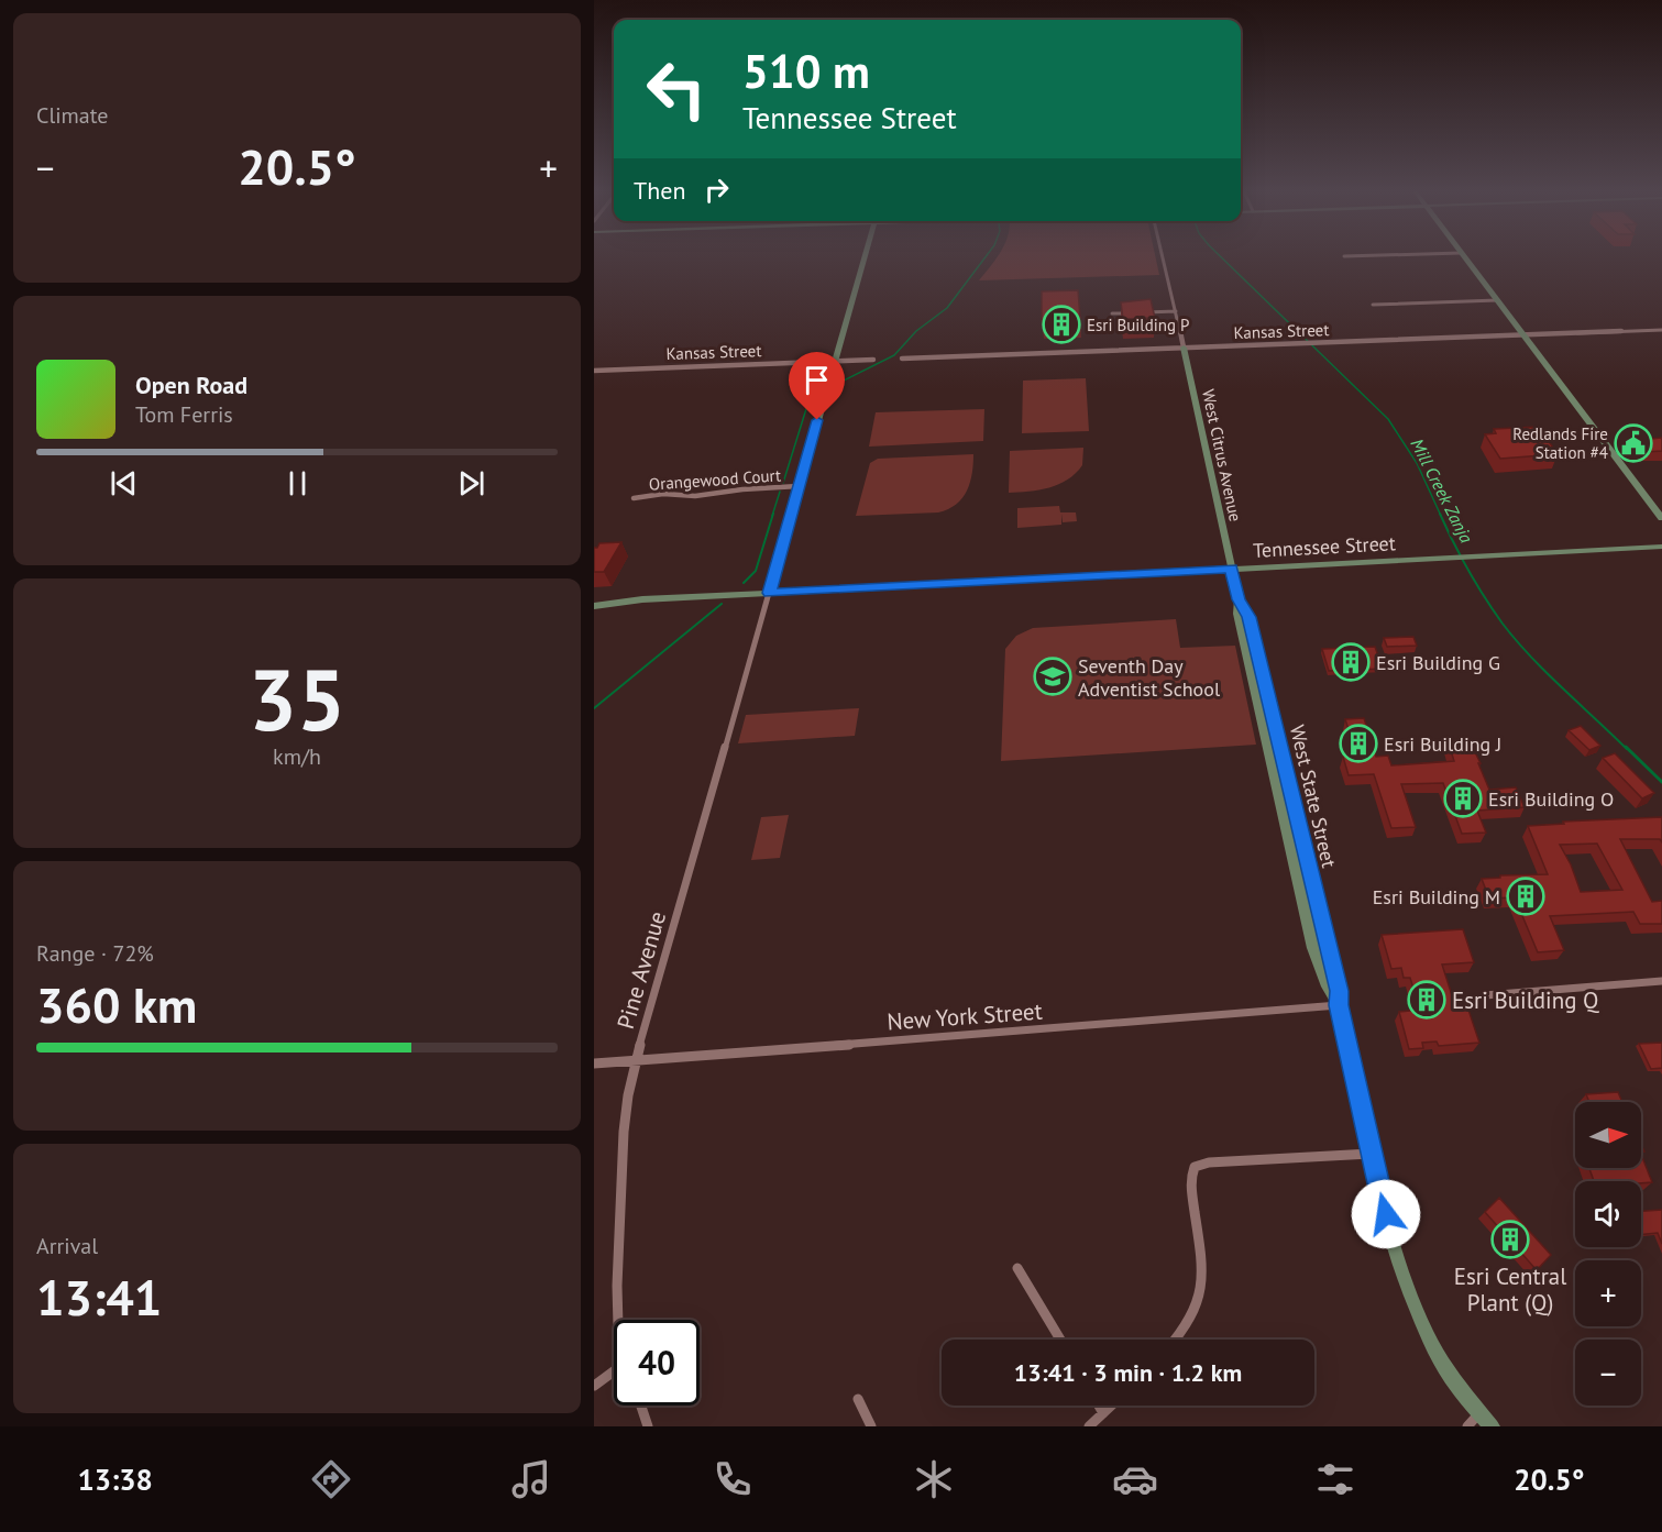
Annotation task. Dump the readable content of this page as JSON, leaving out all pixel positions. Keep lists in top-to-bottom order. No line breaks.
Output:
{"streets":{"street":["Kansas Street","West Citrus Avenue","Orangewood Court","Tennessee Street","West State Street","Pine Avenue","New York Street"]},"crossings":[["Kansas Street","West Citrus Avenue"],["West Citrus Avenue","Tennessee Street"],["West Citrus Avenue","West State Street"],["Tennessee Street","West State Street"],["Tennessee Street","Pine Avenue"],["West State Street","New York Street"],["Pine Avenue","New York Street"]],"water":["Mill Creek Zanja"],"places":{"building":["Esri Building P","Esri Building G","Esri Building J","Esri Building O","Esri Building M","Esri Building Q","Esri Central Plant (Q)"],"public building":["Redlands Fire Station #4"],"school or university":["Seventh Day Adventist School"]},"north":"right","page":{"tile":["Climate",["35","km/h"],["Range · 72%","360 km"],["Arrival","13:41"]],"turn":["510 m","Tennessee Street"],"heat":["−","20.5°","+"],"then":"Then","song":["Open Road","Tom Ferris"],"map_buttons":["+","−"],"limit":"40","trip":"13:41 · 3 min · 1.2 km","tabs":["13:38","20.5°"]}}
